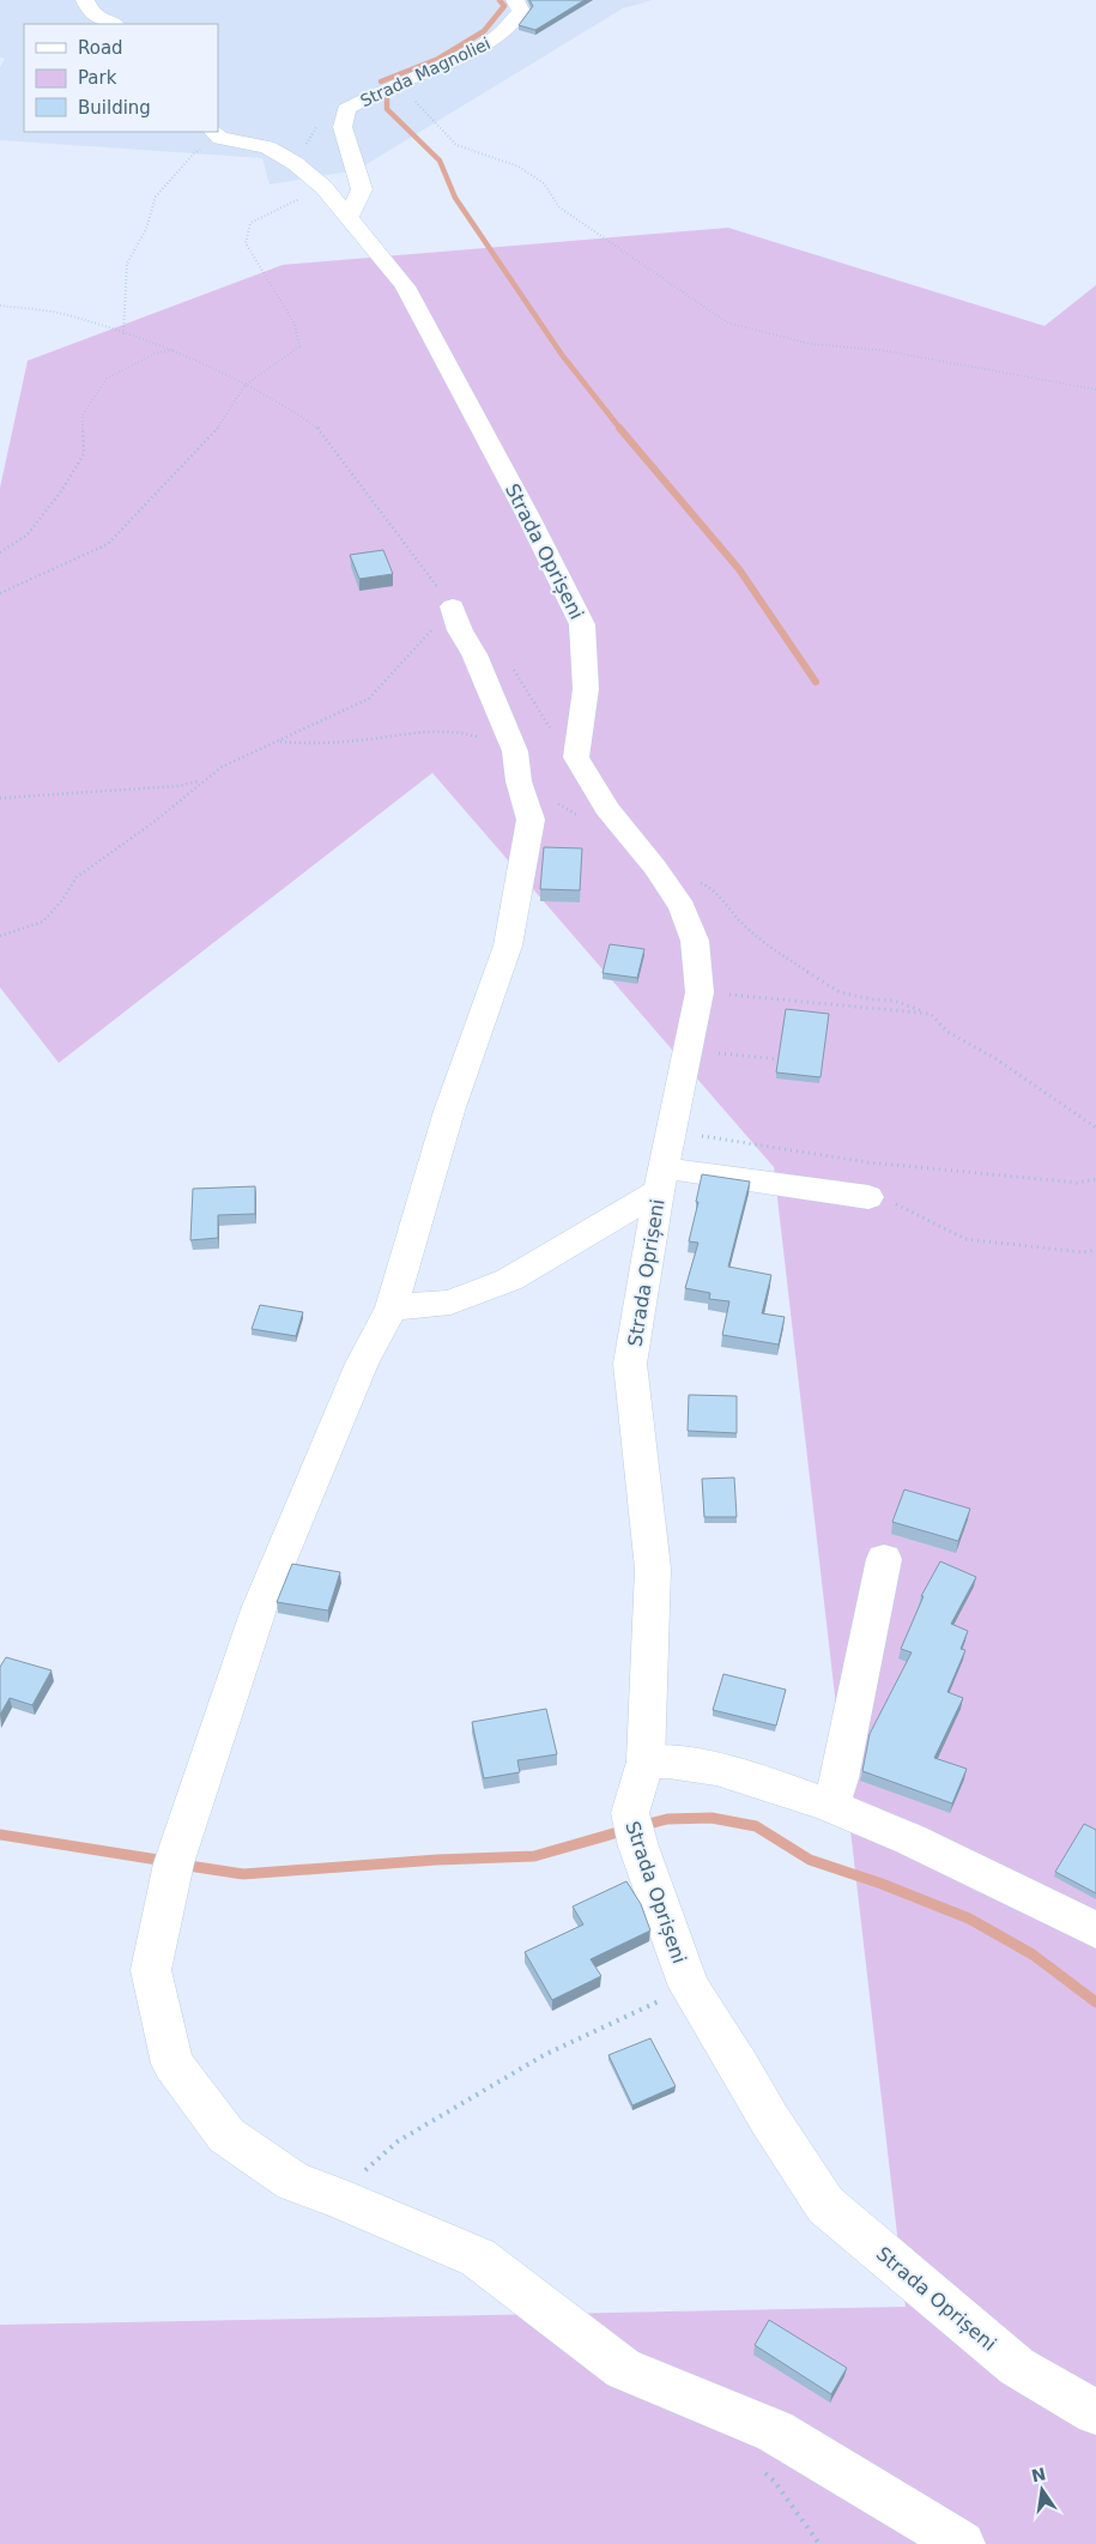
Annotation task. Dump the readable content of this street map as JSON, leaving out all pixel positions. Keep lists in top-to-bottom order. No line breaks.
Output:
{"streets":{"street":["Strada Magnoliei","Strada Oprișeni"]},"crossings":[["Strada Magnoliei","Strada Oprișeni"]],"legend":["Road","Park","Building"],"north":"top"}
